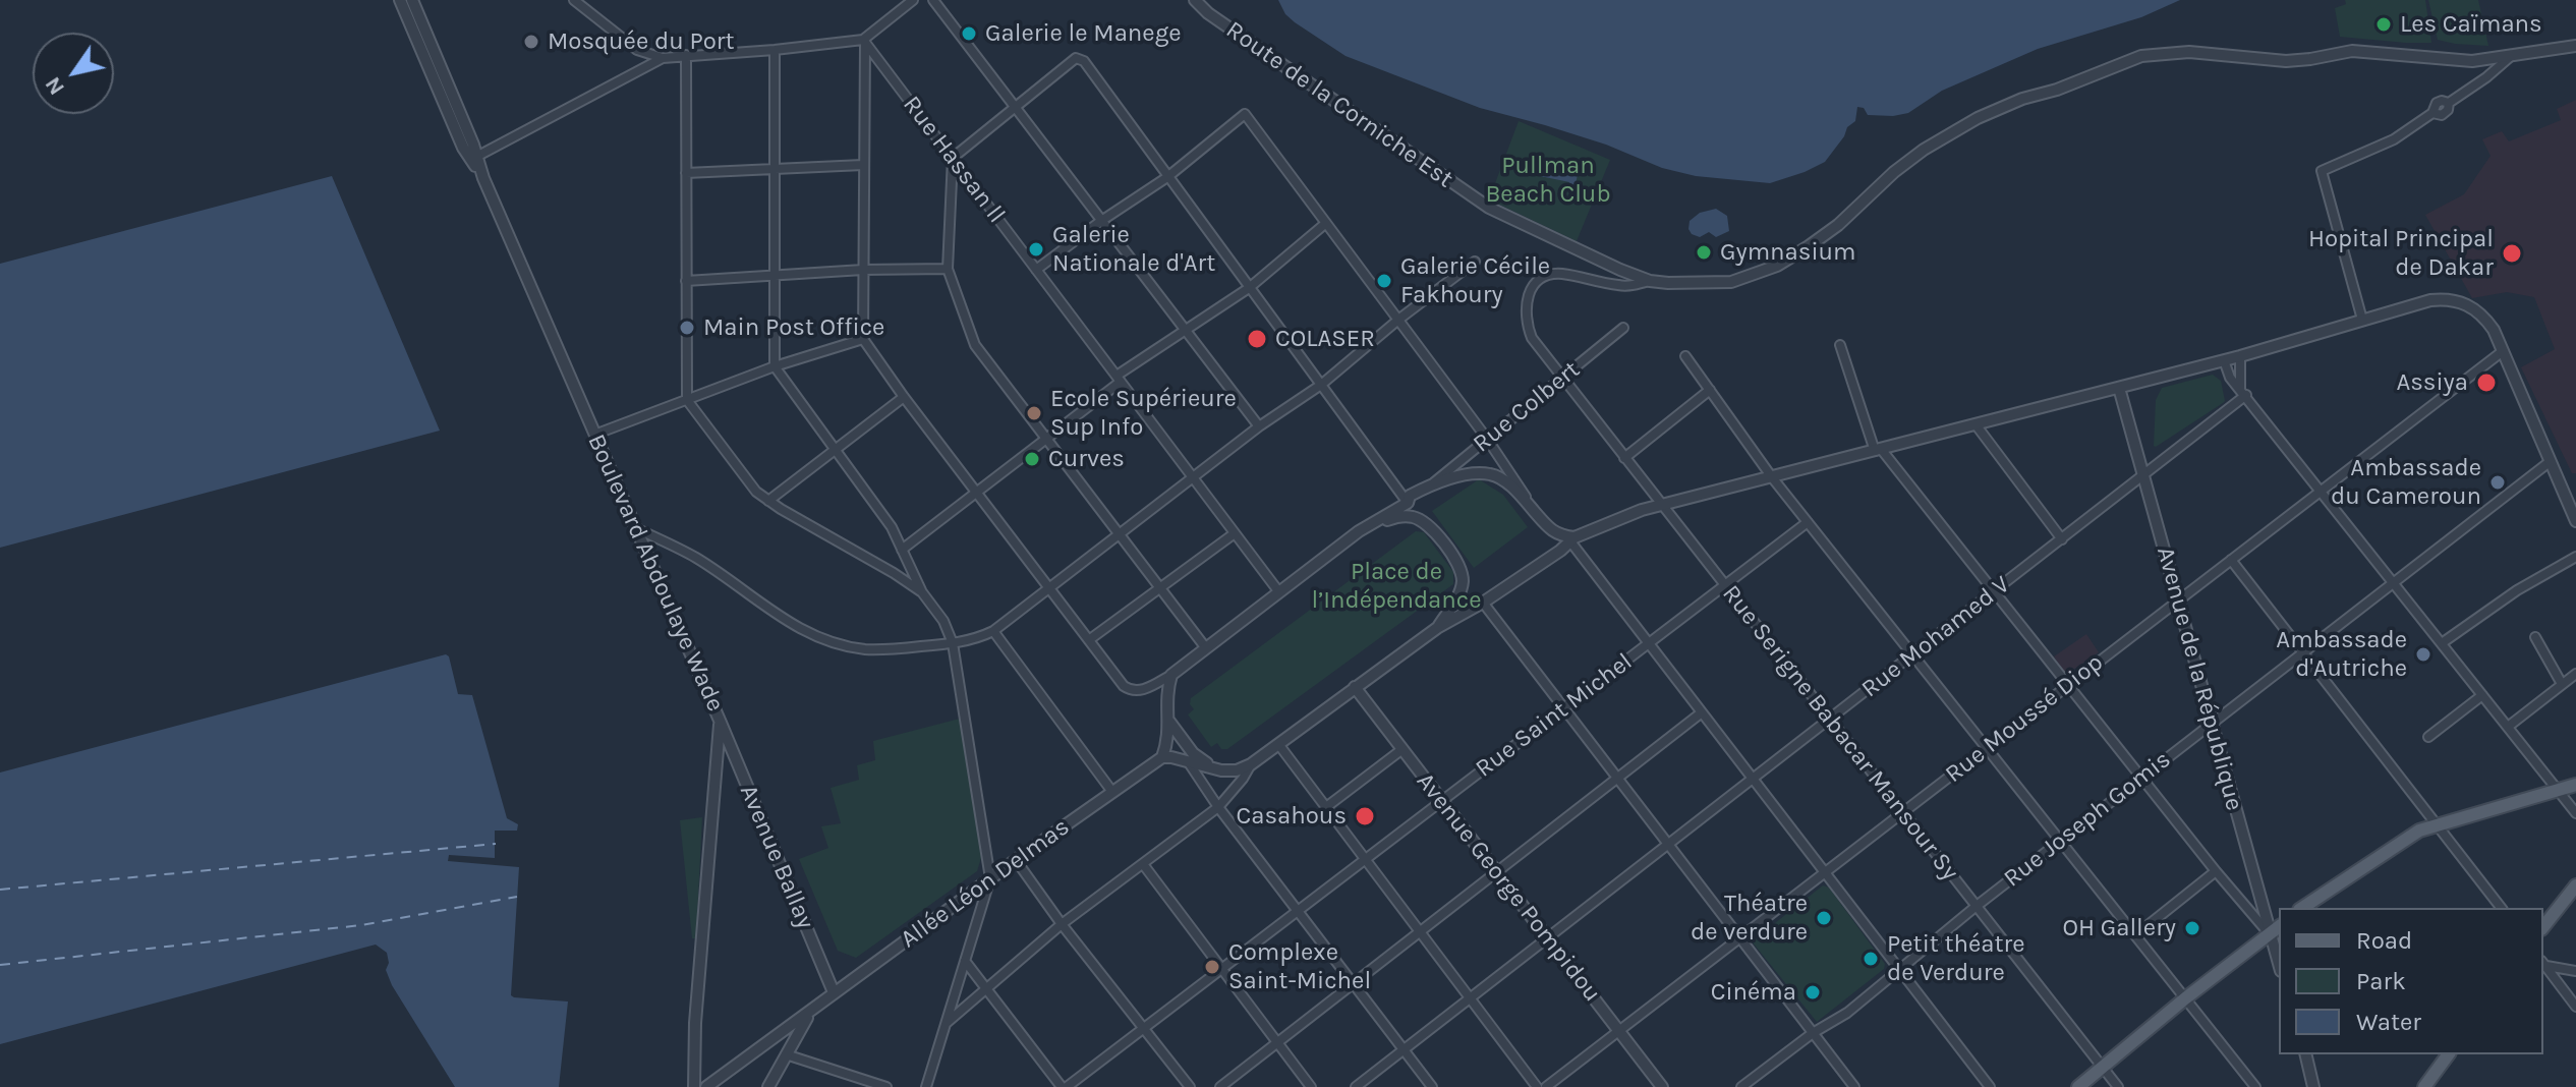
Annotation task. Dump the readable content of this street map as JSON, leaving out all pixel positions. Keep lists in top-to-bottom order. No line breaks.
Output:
{"streets":{"street":["Route de la Corniche Est","Rue Hassan ll","Rue Colbert","Boulevard Abdoulaye Wade","Rue Mohamed V","Avenue de la République","Rue Saint Michel","Rue Moussé Diop","Rue Serigne Babacar Mansour Sy","Rue Joseph Gomis","Avenue Ballay","Allée Léon Delmas","Avenue George Pompidou"]},"crossings":[["Route de la Corniche Est","Rue Serigne Babacar Mansour Sy"],["Rue Colbert","Rue Serigne Babacar Mansour Sy"],["Boulevard Abdoulaye Wade","Avenue Ballay"],["Rue Mohamed V","Avenue de la République"],["Rue Mohamed V","Rue Serigne Babacar Mansour Sy"],["Rue Mohamed V","Avenue George Pompidou"],["Avenue de la République","Rue Moussé Diop"],["Avenue de la République","Rue Joseph Gomis"],["Rue Saint Michel","Rue Serigne Babacar Mansour Sy"],["Rue Saint Michel","Avenue George Pompidou"],["Rue Moussé Diop","Rue Serigne Babacar Mansour Sy"],["Rue Moussé Diop","Avenue George Pompidou"],["Rue Serigne Babacar Mansour Sy","Rue Joseph Gomis"],["Avenue Ballay","Allée Léon Delmas"]],"parks":["Pullman Beach Club","Place de l’Indépendance"],"places":["Les Caïmans","Galerie le Manege","Mosquée du Port","Galerie Nationale d'Art","Gymnasium","Hopital Principal de Dakar","Galerie Cécile Fakhoury","Main Post Office","COLASER","Assiya","Ecole Supérieure Sup Info","Curves","Ambassade du Cameroun","Ambassade d'Autriche","Casahous","Théatre de verdure","OH Gallery","Petit théatre de Verdure","Complexe Saint-Michel","Cinéma"],"legend":["Road","Park","Water"],"north":"bottom left"}
